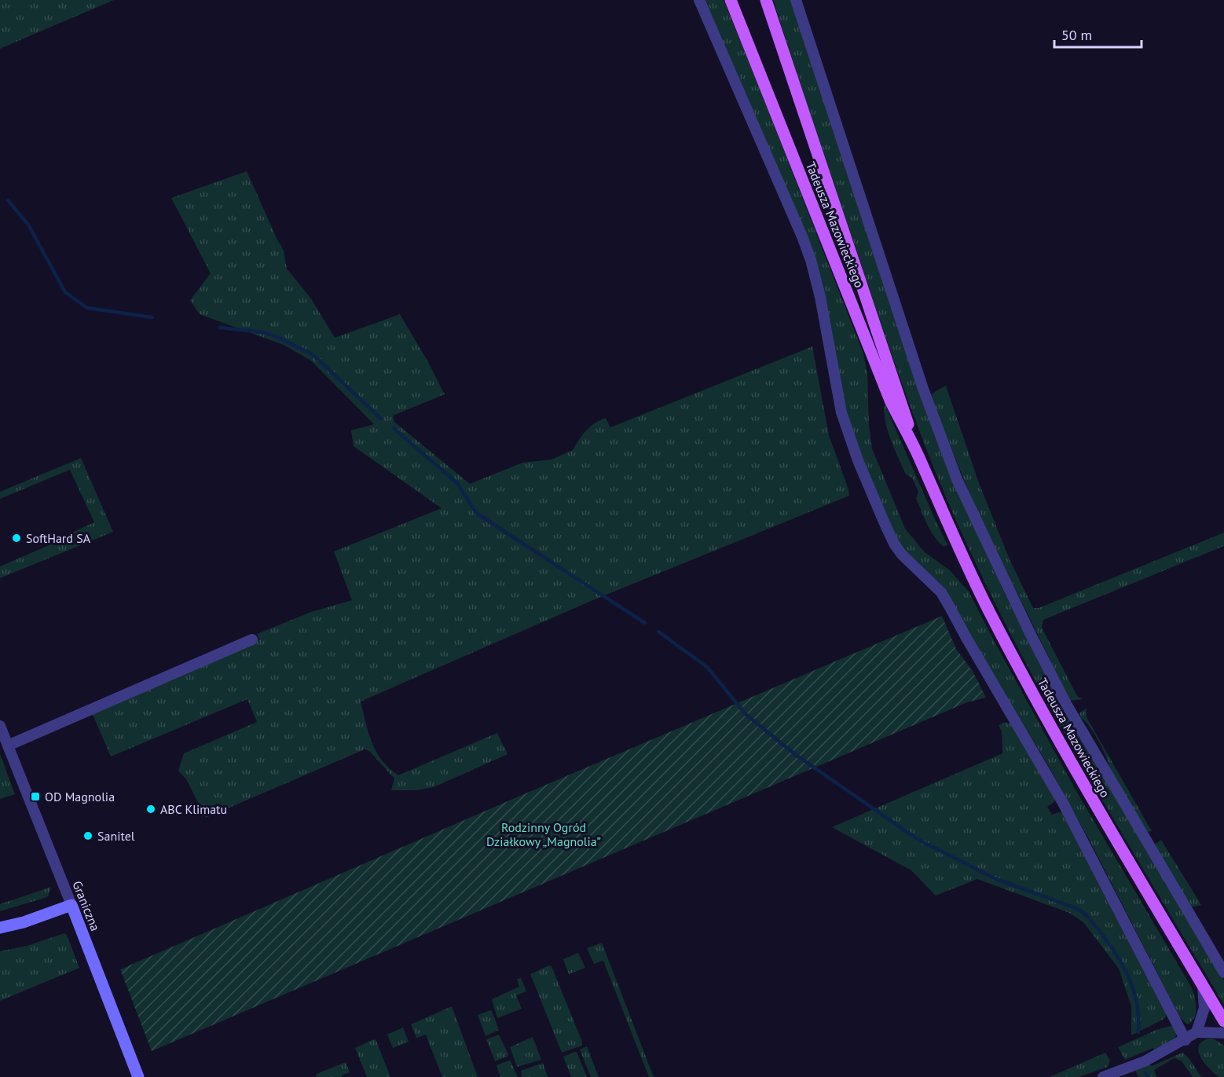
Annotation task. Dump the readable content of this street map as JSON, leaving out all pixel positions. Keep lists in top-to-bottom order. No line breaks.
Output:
{"streets":{"main road":["Tadeusza Mazowieckiego"],"street":["Graniczna"]},"parks":["Rodzinny Ogród Działkowy „Magnolia”"],"places":{"other":["SoftHard SA","ABC Klimatu","Sanitel"],"transit":["OD Magnolia"]},"scale_bar":"50 m"}
